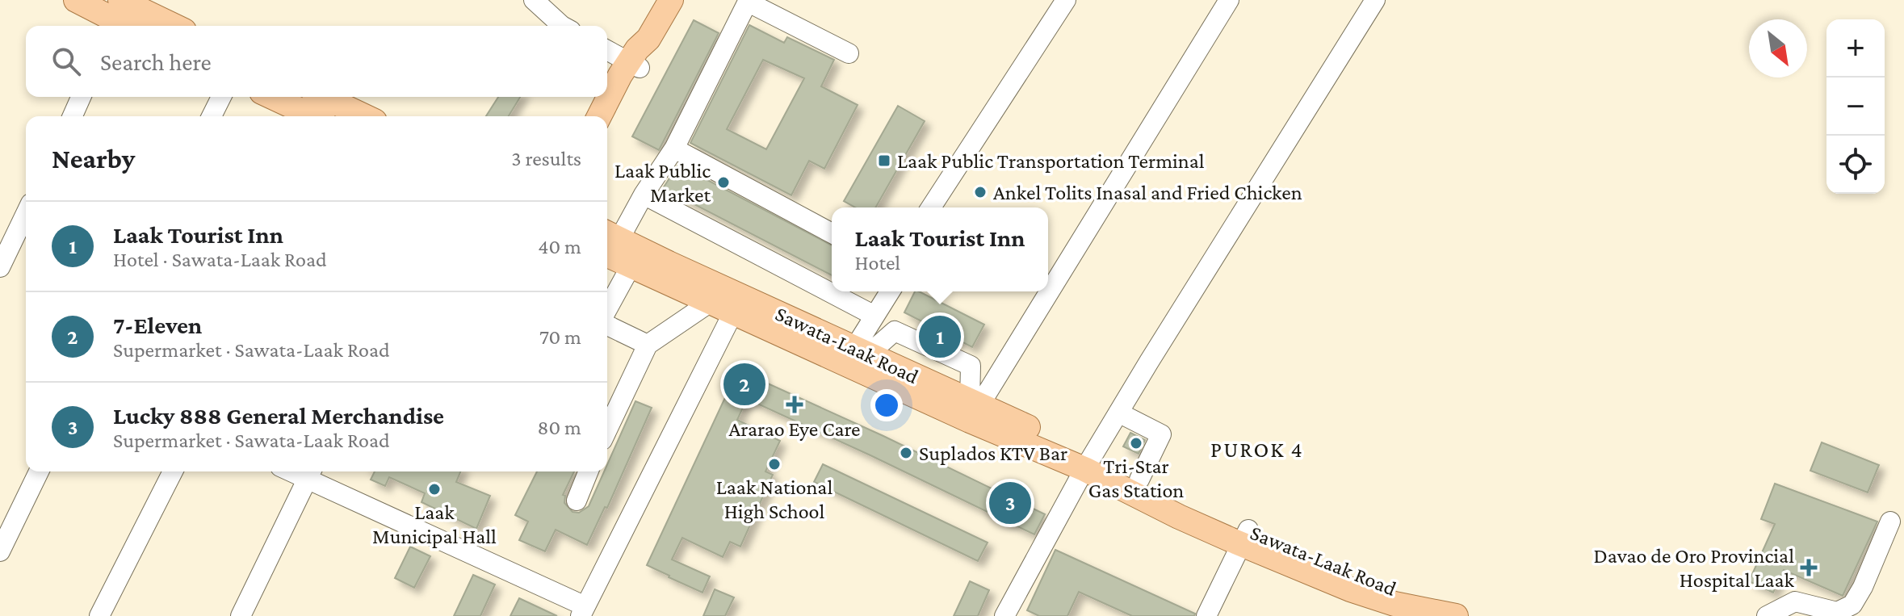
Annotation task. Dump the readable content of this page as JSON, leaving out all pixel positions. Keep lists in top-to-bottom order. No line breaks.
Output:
{"streets":{"main road":["Sawata-Laak Road"]},"districts":["PUROK 4"],"places":{"transit":["Laak Public Transportation Terminal"],"other":["Laak Public Market","Ankel Tolits Inasal and Fried Chicken","Tri-Star Gas Station","Suplados KTV Bar","Laak National High School","Laak Municipal Hall"],"health":["Ararao Eye Care","Davao de Oro Provincial Hospital Laak"]},"north":"bottom right","page":{"map_buttons":["+","−"],"search":"Search here","heading":["Nearby","3 results"],"list":[{"mark":"1","name":"Laak Tourist Inn","note":"Hotel · Sawata-Laak Road","value":"40 m"},{"mark":"2","name":"7-Eleven","note":"Supermarket · Sawata-Laak Road","value":"70 m"},{"mark":"3","name":"Lucky 888 General Merchandise","note":"Supermarket · Sawata-Laak Road","value":"80 m"}],"popup":["Laak Tourist Inn","Hotel"],"pins":["1","2","3"]}}
